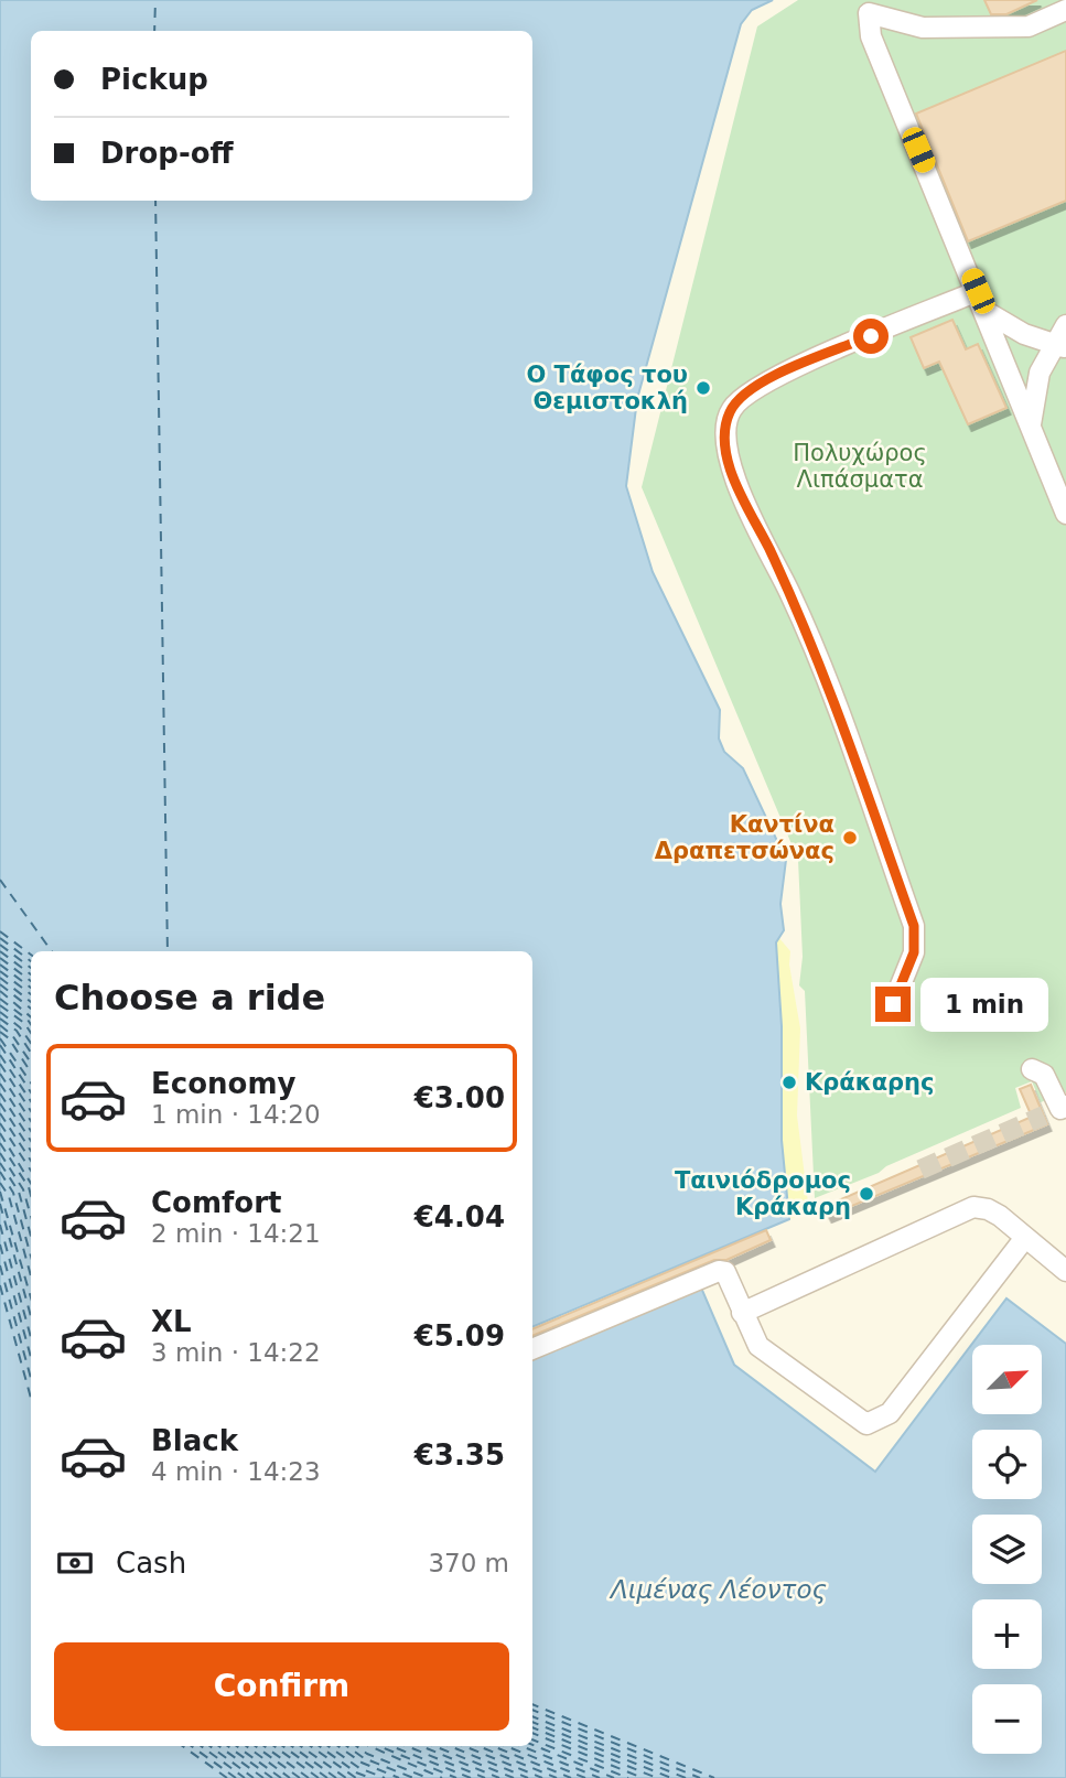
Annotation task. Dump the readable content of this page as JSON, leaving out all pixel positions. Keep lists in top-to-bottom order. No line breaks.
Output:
{"water":["Λιμένας Λέοντος"],"parks":["Πολυχώρος Λιπάσματα"],"places":["Ο Τάφος του Θεμιστοκλή","Καντίνα Δραπετσώνας","Κράκαρης","Ταινιόδρομος Κράκαρη"],"north":"top right","page":{"banner":["Pickup","Drop-off"],"heading":"Choose a ride","bubble":"1 min","list":[{"name":"Economy","note":"1 min · 14:20","value":"€3.00"},{"name":"Comfort","note":"2 min · 14:21","value":"€4.04"},{"name":"XL","note":"3 min · 14:22","value":"€5.09"},{"name":"Black","note":"4 min · 14:23","value":"€3.35"}],"map_buttons":["+","−"],"pay":["Cash","370 m"],"buttons":"Confirm"}}
